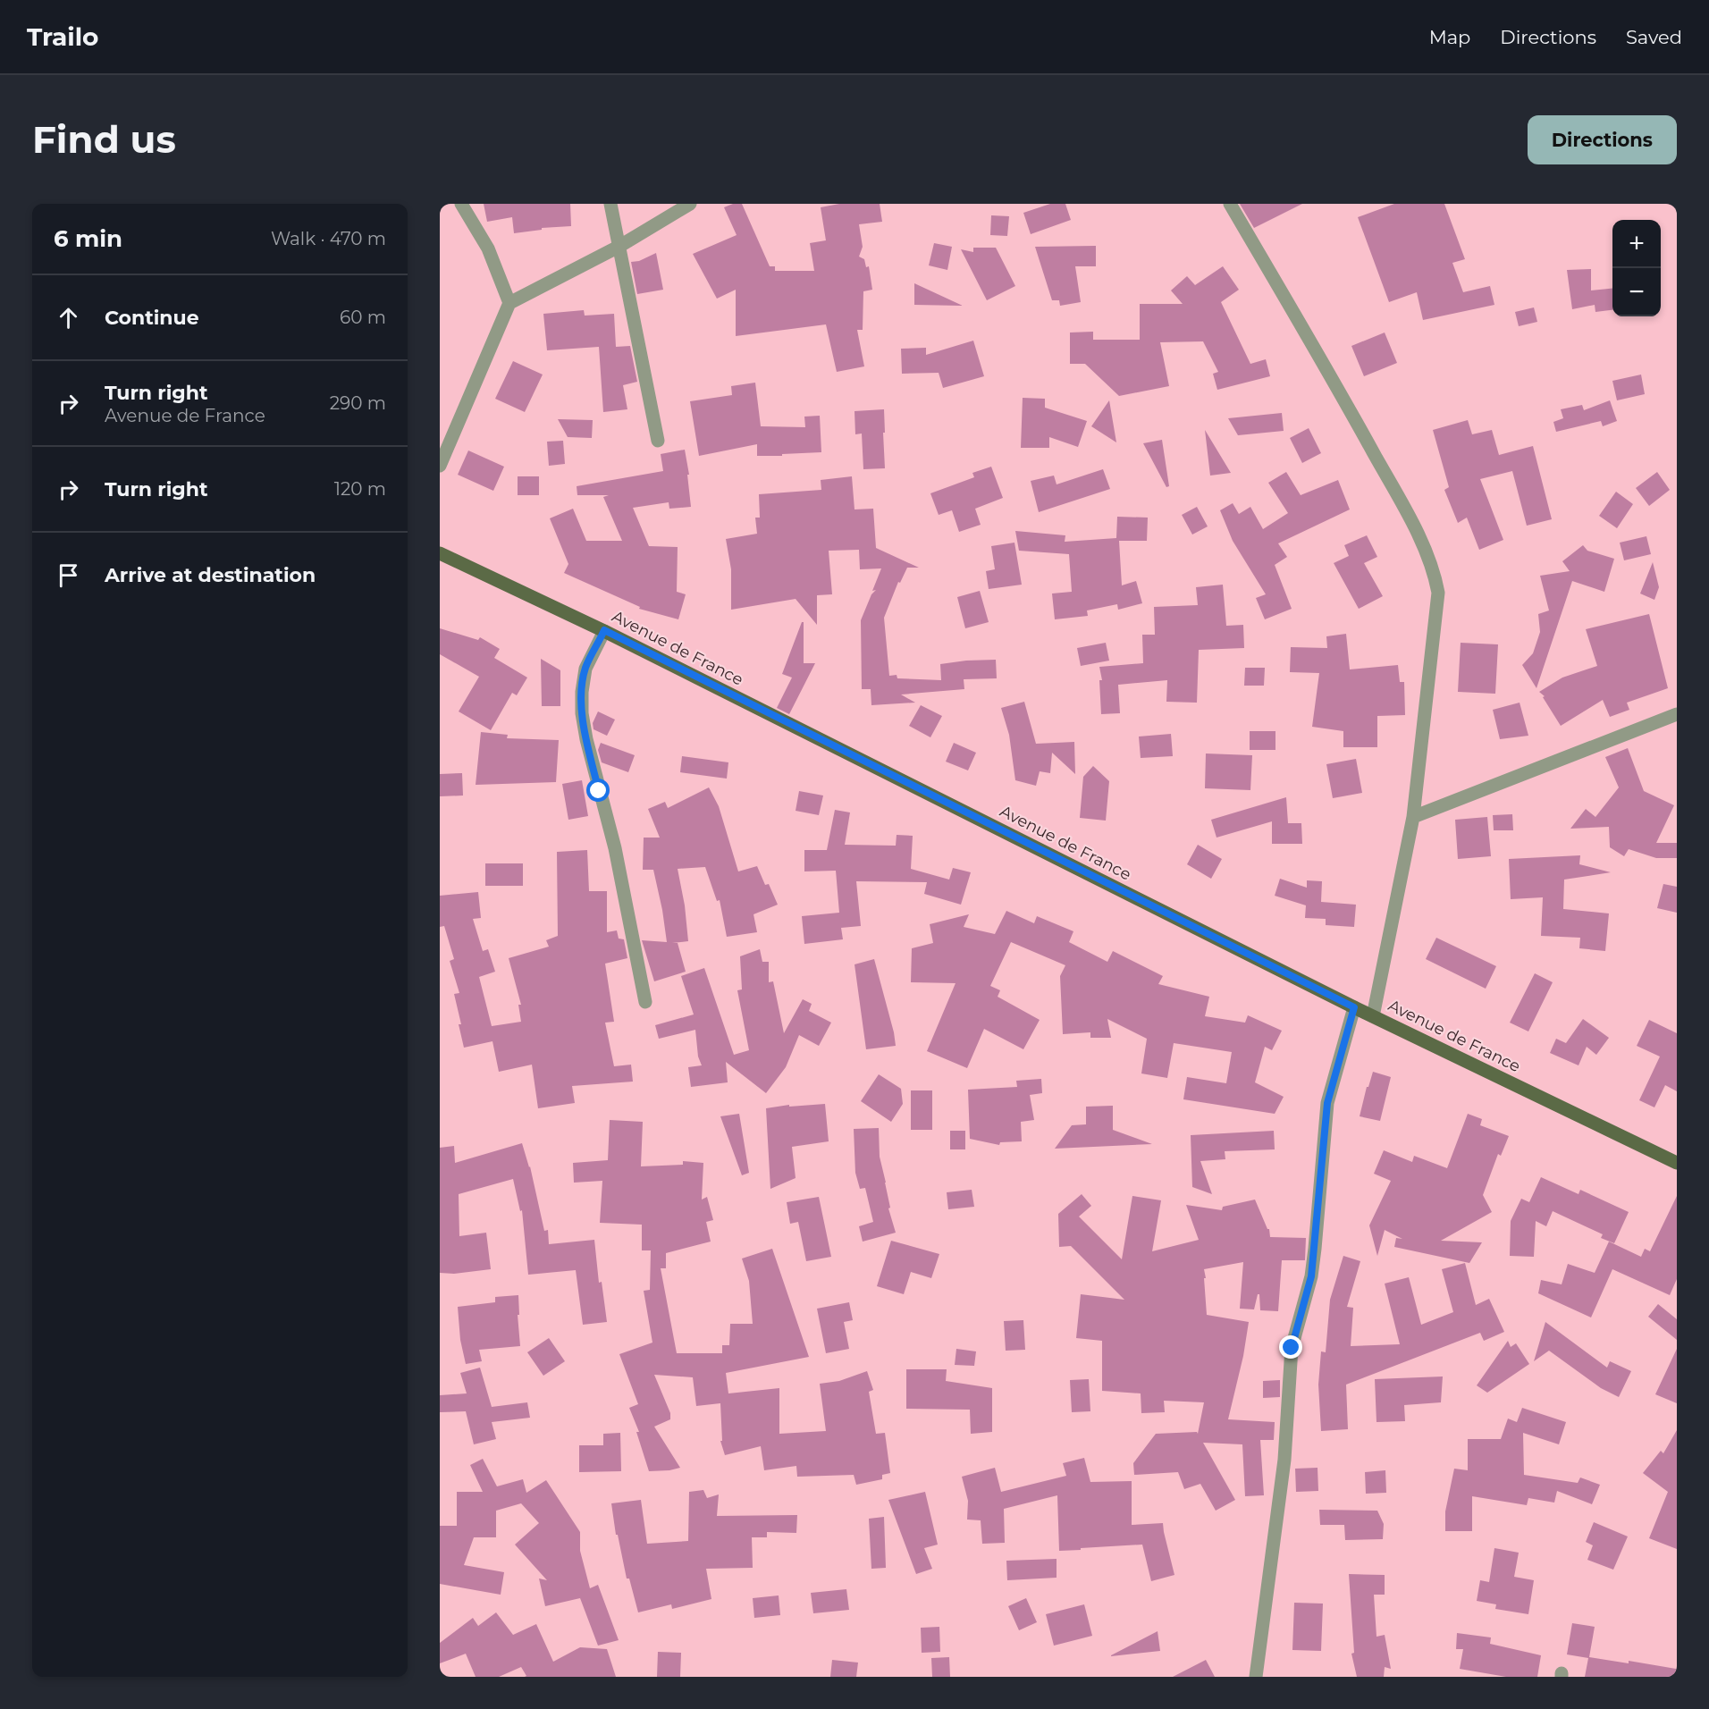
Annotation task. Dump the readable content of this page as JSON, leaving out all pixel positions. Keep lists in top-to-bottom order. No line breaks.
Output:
{"streets":{"main road":["Avenue de France"]},"page":{"header":"Trailo","nav":["Map","Directions","Saved"],"buttons":"Directions","title":"Find us","heading":["6 min","Walk · 470 m"],"map_buttons":["+","−"],"list":[["Continue","60 m"],["Turn right","Avenue de France","290 m"],["Turn right","120 m"],"Arrive at destination"]}}
